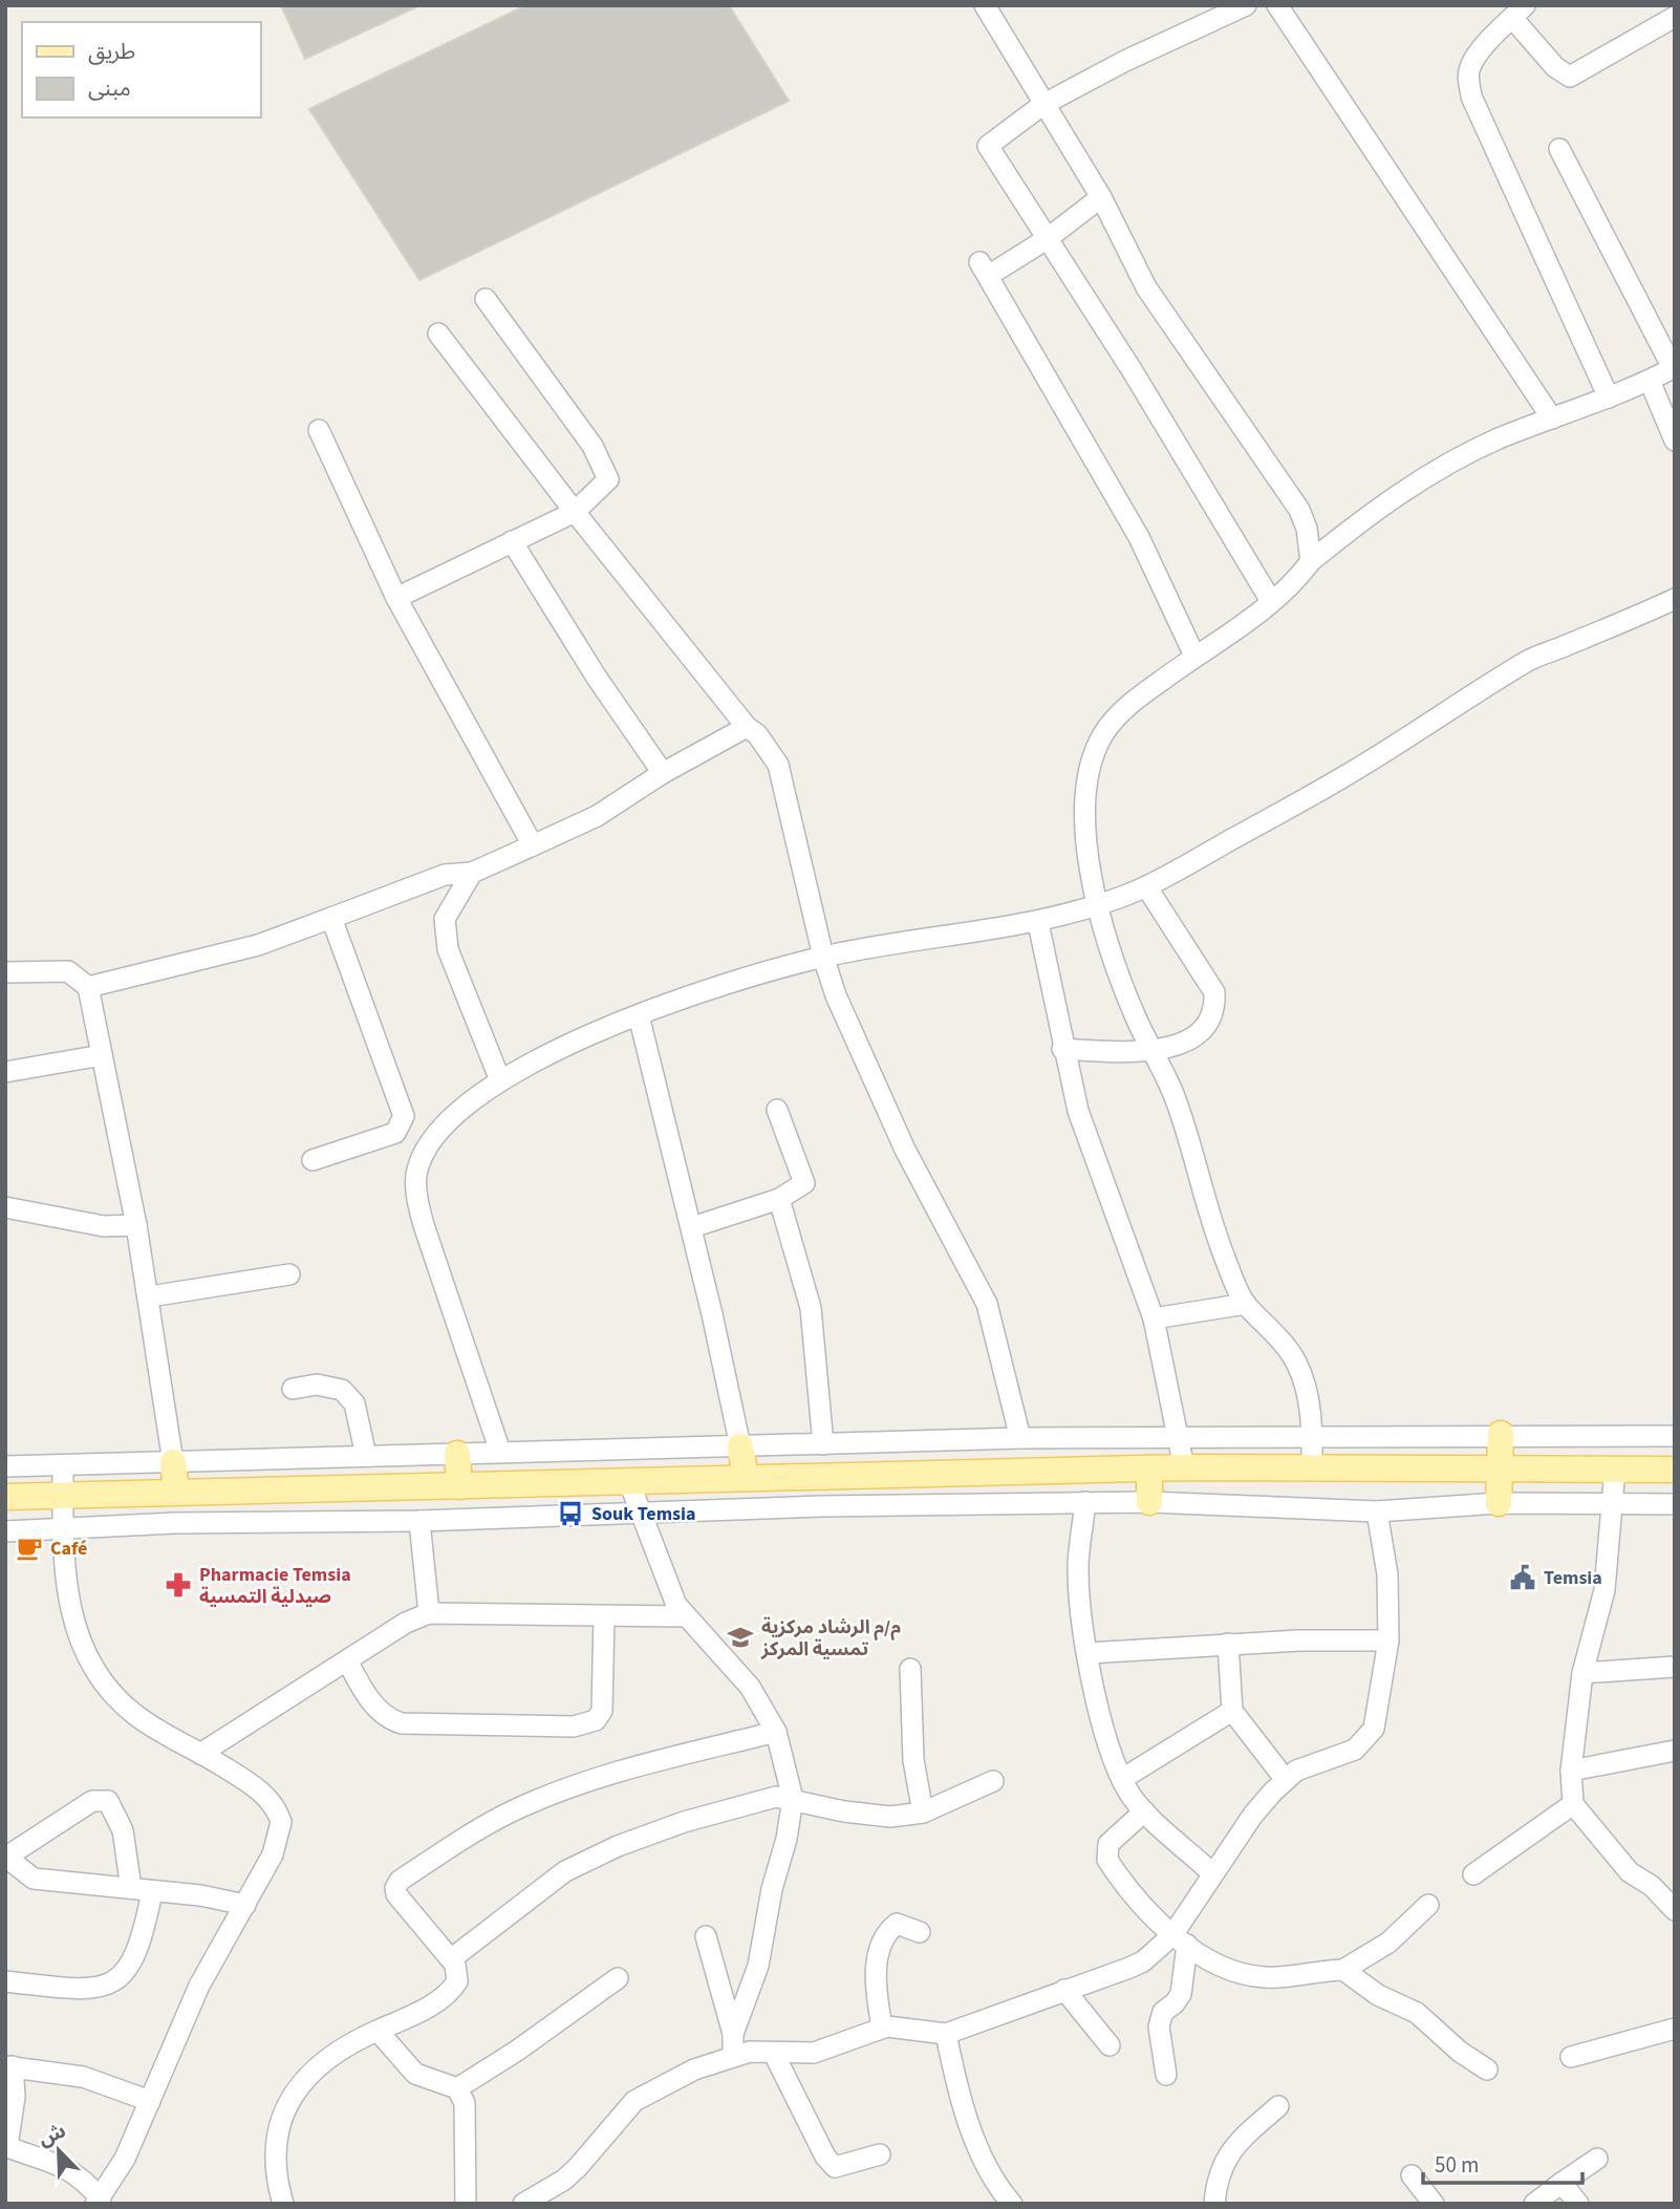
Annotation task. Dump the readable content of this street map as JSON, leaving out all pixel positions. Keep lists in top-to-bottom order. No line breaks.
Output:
{"places":{"bus stop":["Souk Temsia"],"cafe":["Café"],"public building":["Temsia"],"pharmacy":["Pharmacie Temsia صيدلية التمسية"],"school or university":["م/م الرشاد مركزية تمسية المركز"]},"legend":["طريق","مبنى"],"scale_bar":"50 m","north":"top left"}
